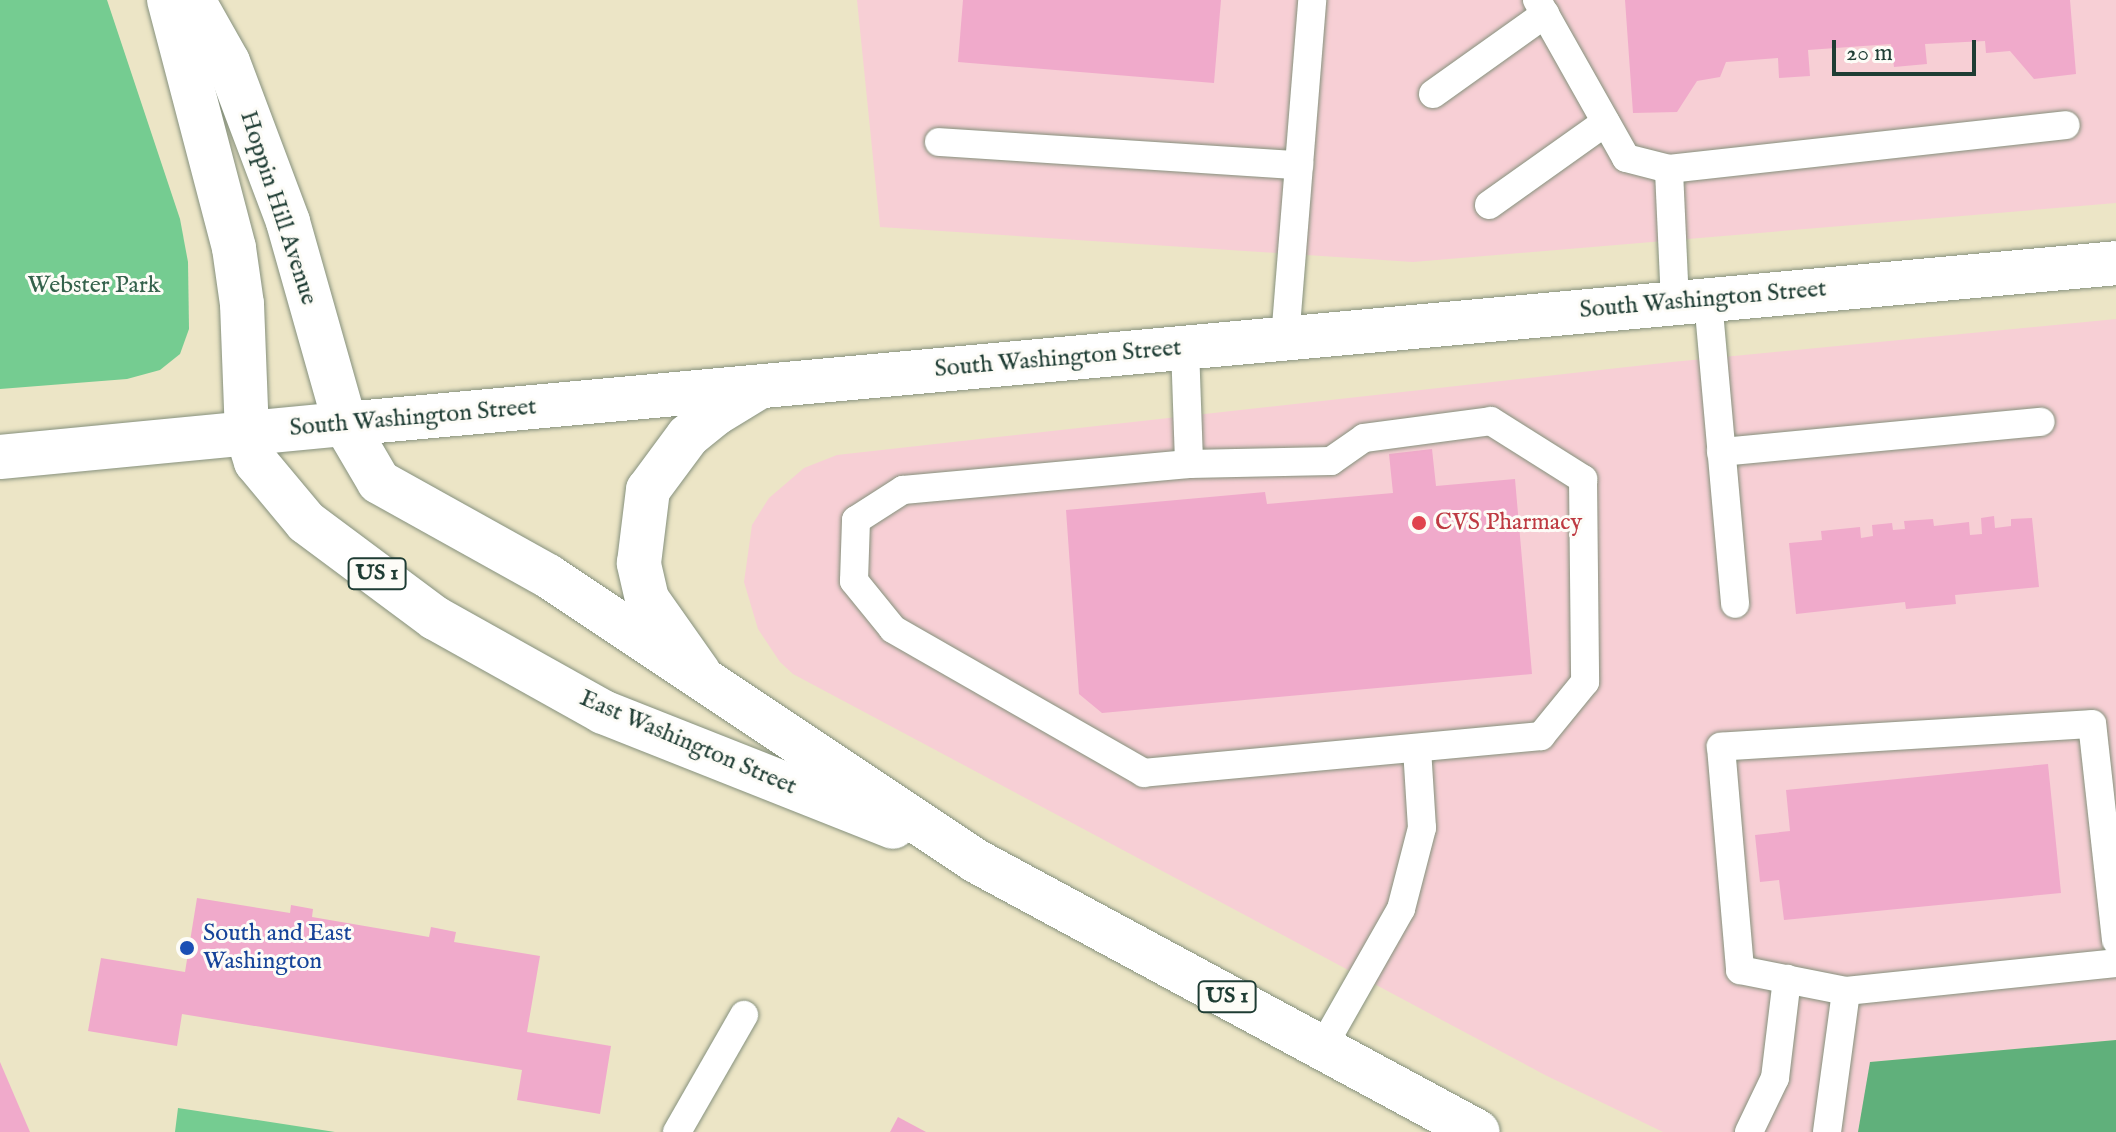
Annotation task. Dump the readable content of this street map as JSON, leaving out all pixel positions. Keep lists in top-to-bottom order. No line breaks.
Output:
{"streets":{"main road":["Hoppin Hill Avenue","South Washington Street","US 1","East Washington Street"]},"crossings":[["Hoppin Hill Avenue","South Washington Street"],["Hoppin Hill Avenue","East Washington Street"],["South Washington Street","East Washington Street"]],"parks":["Webster Park"],"places":["CVS Pharmacy","South and East Washington"],"scale_bar":"20 m"}
